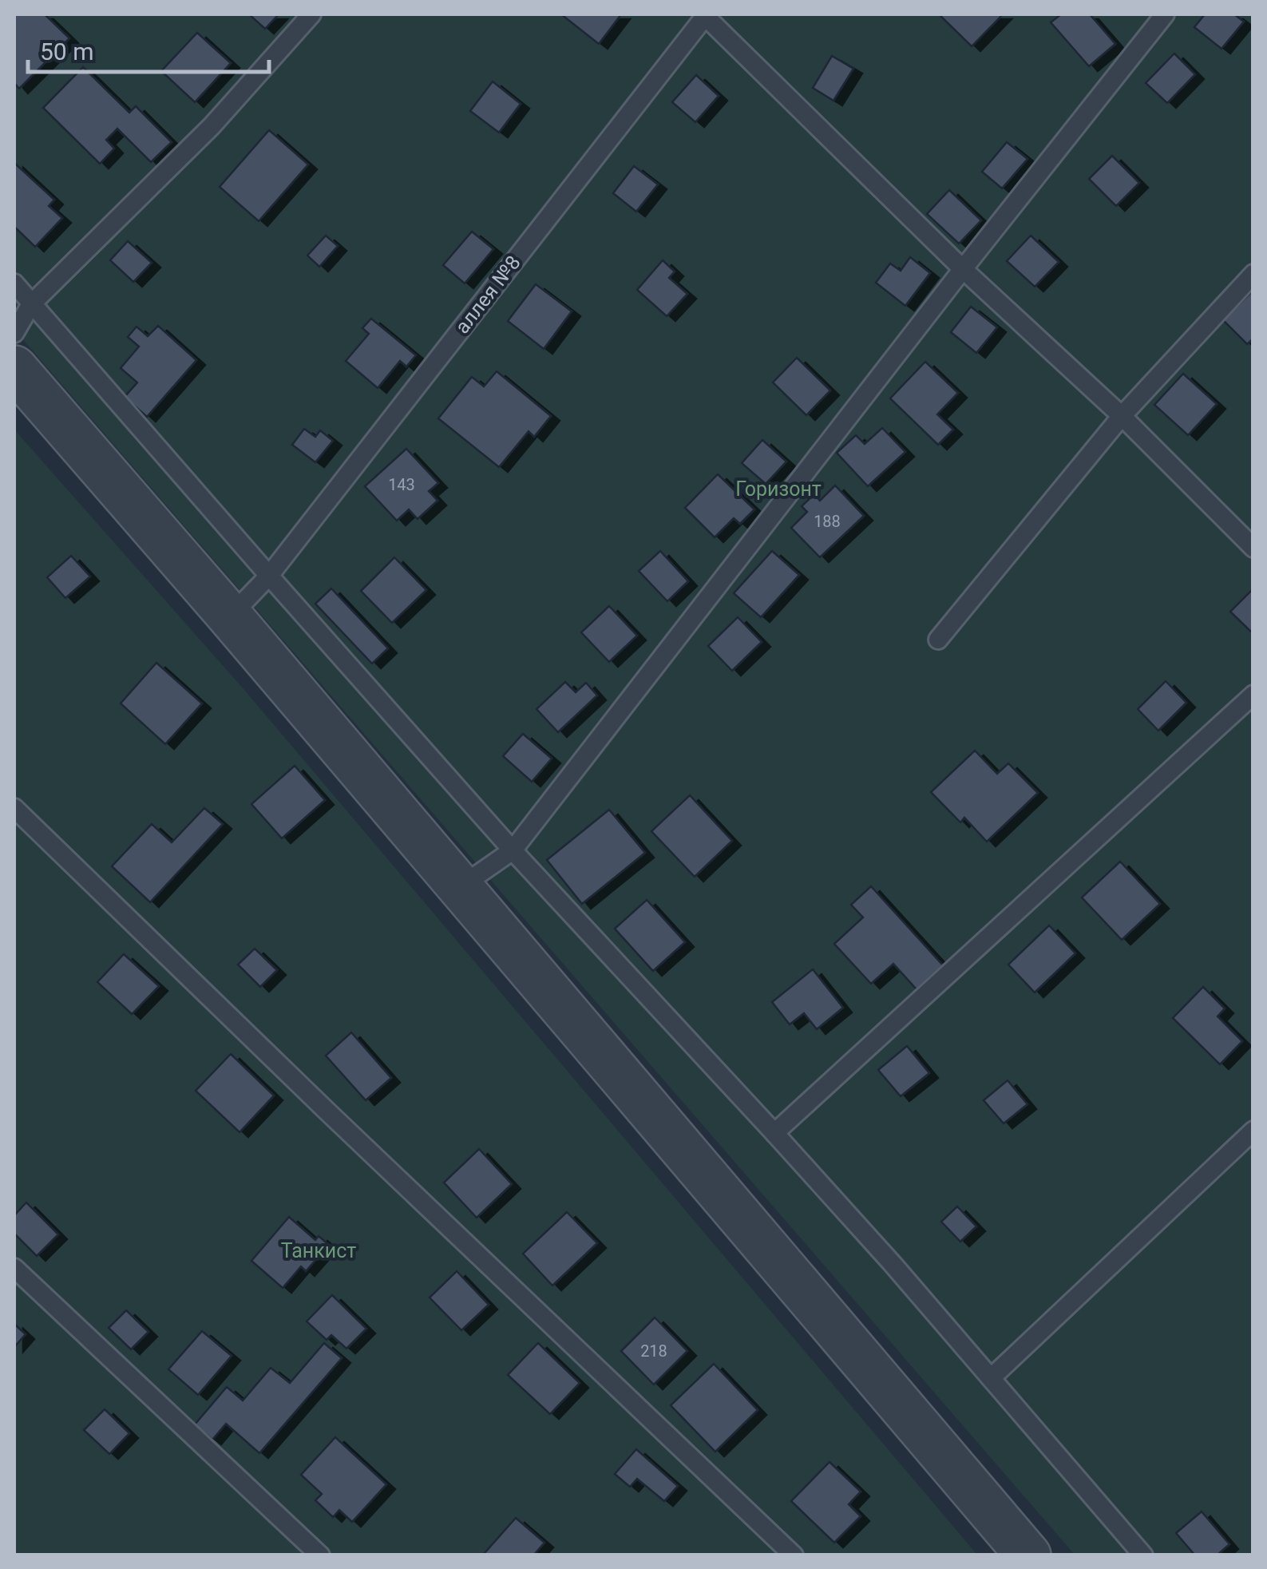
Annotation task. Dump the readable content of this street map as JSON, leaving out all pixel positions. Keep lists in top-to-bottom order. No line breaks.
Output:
{"streets":{"lane":["аллея №8"]},"parks":["Горизонт","Танкист"],"house_numbers":["143","188","218"],"scale_bar":"50 m"}
